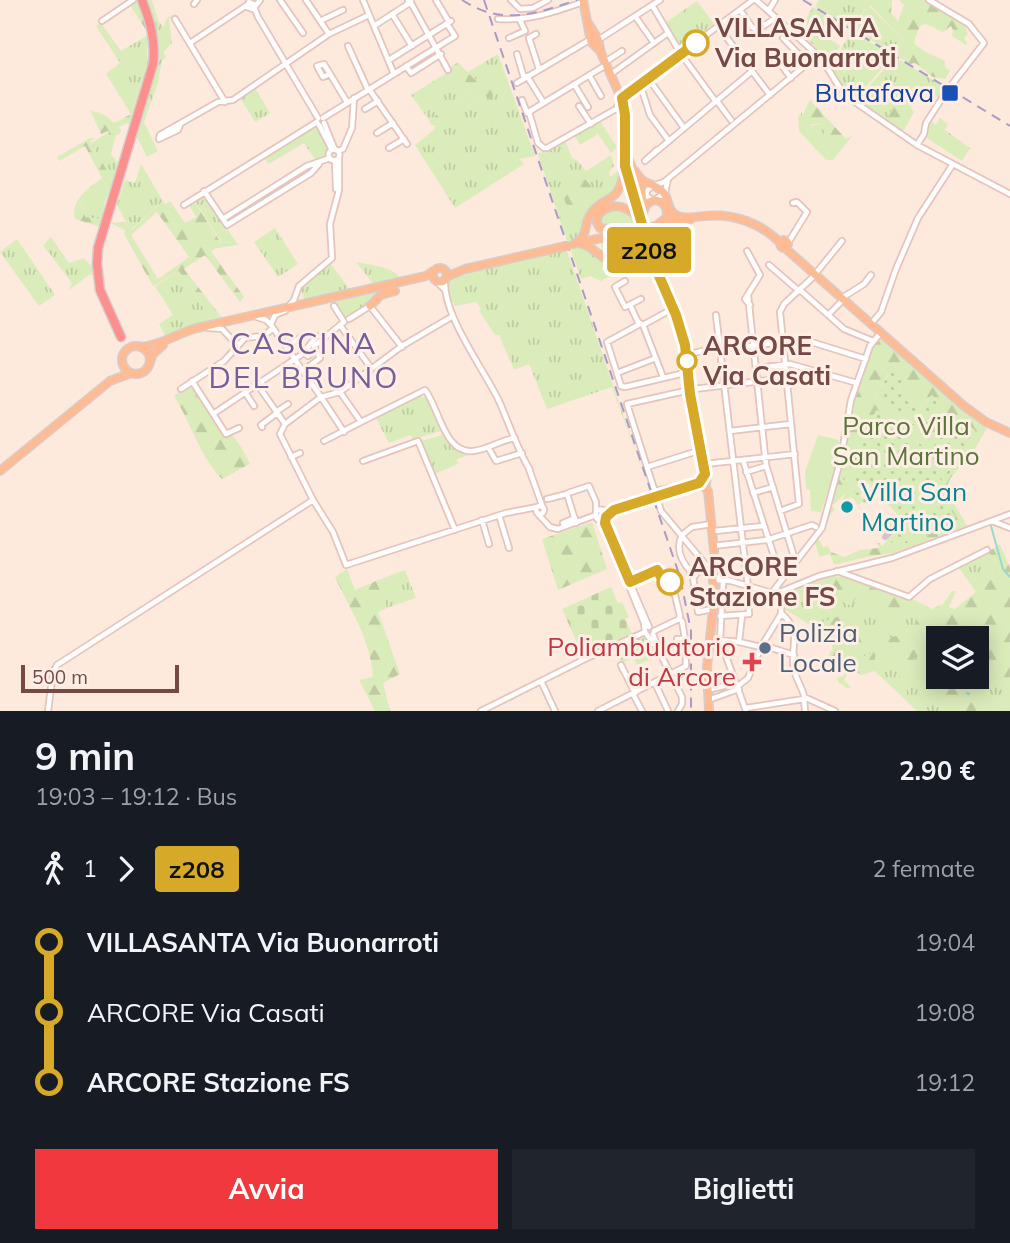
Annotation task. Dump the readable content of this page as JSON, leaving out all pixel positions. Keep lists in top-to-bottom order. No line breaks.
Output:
{"districts":["CASCINA DEL BRUNO"],"parks":["Parco Villa San Martino"],"places":{"other":["VILLASANTA Via Buonarroti","ARCORE Via Casati","Villa San Martino","ARCORE Stazione FS","Polizia Locale"],"transit":["Buttafava"],"health":["Poliambulatorio di Arcore"]},"lines":["bus line z208"],"scale_bar":"500 m","page":{"on_map":"z208","scale":"500 m","heading":["9 min","19:03 – 19:12 · Bus","2.90 €"],"legs":["1","z208","2 fermate"],"list":[{"name":"VILLASANTA Via Buonarroti","value":"19:04"},{"name":"ARCORE Via Casati","value":"19:08"},{"name":"ARCORE Stazione FS","value":"19:12"}],"buttons":["Avvia","Biglietti"]}}
